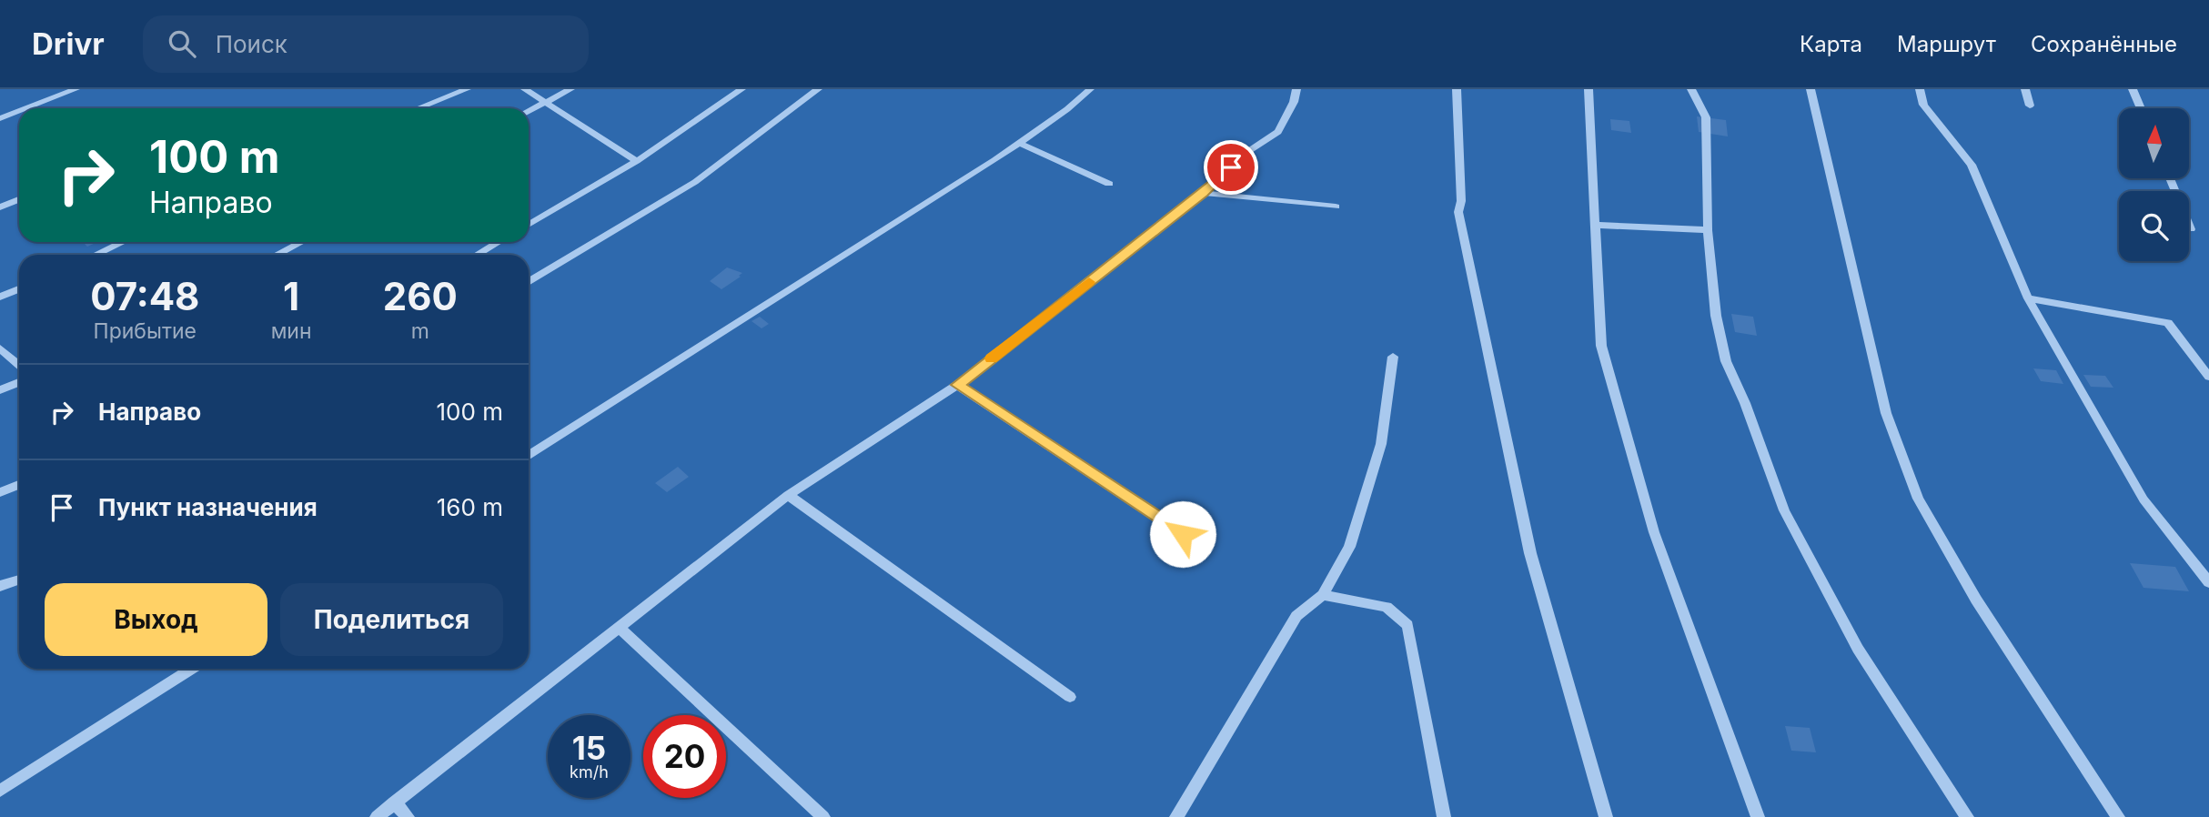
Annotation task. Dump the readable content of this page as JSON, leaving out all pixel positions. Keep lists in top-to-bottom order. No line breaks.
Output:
{"north":"top","page":{"header":"Drivr","search":"Поиск","nav":["Карта","Маршрут","Сохранённые"],"turn":["100 m","Направо"],"eta":["07:48","Прибытие","1","мин","260","m"],"list":[{"name":"Направо","value":"100 m"},{"name":"Пункт назначения","value":"160 m"}],"buttons":["Выход","Поделиться"],"speed":"15 km/h","limit":"20"}}
